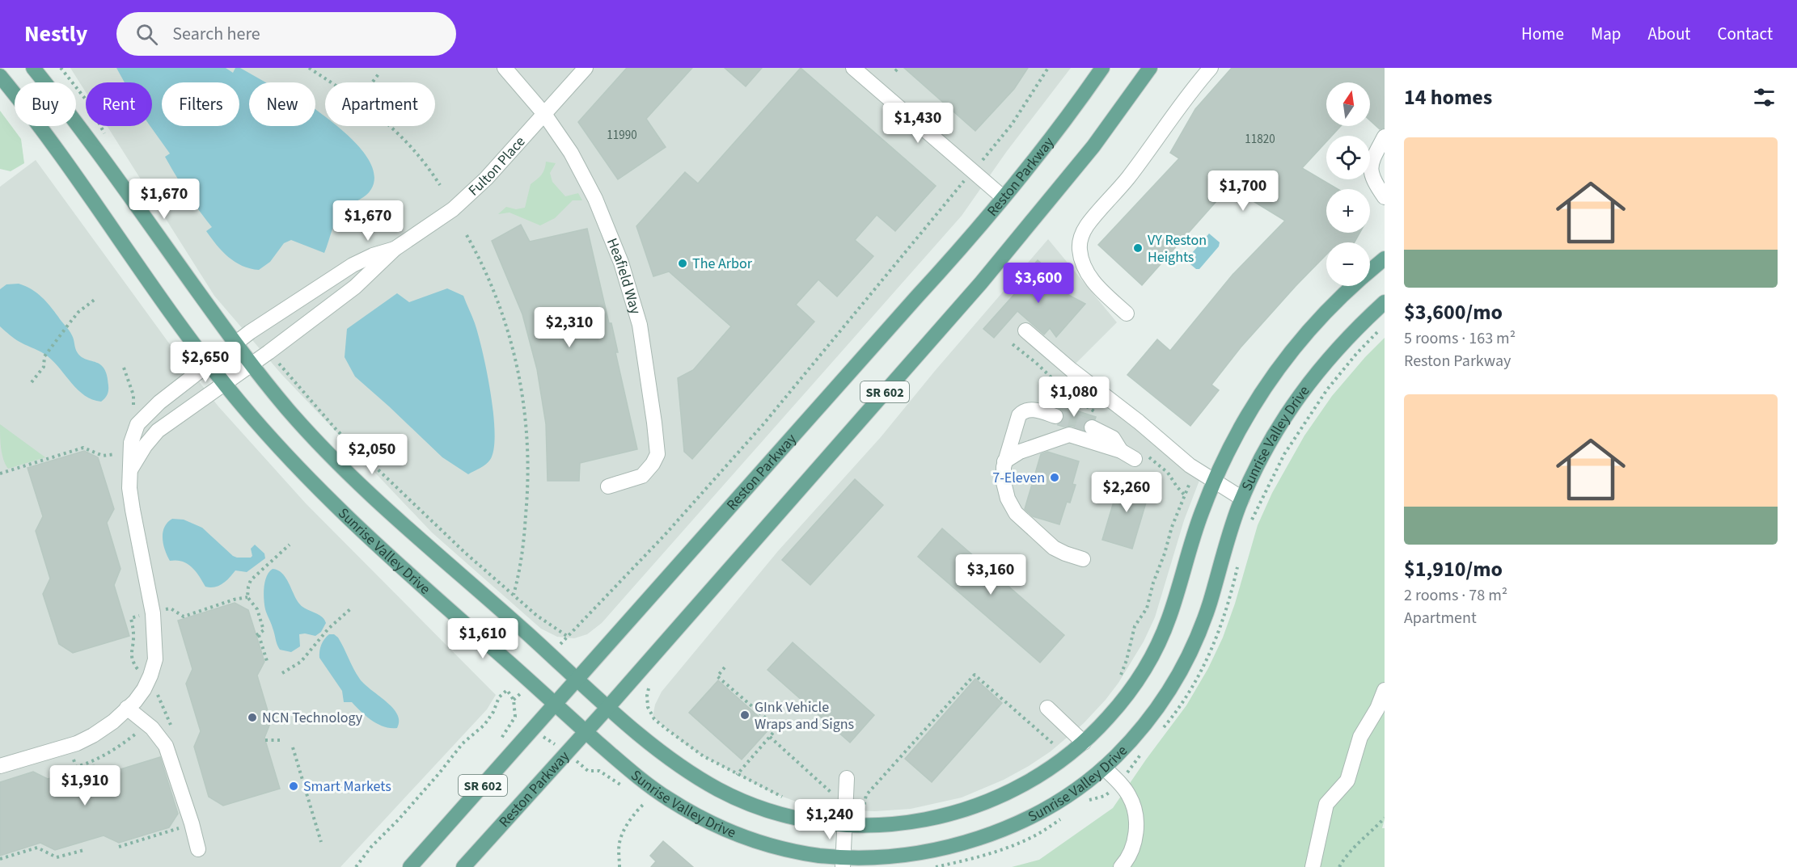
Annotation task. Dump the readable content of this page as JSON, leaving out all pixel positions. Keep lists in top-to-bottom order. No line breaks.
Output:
{"streets":{"main road":["Reston Parkway","SR 602","Sunrise Valley Drive"],"street":["Fulton Place","Heafield Way"]},"crossings":[["Fulton Place","Heafield Way"],["Fulton Place","Sunrise Valley Drive"],["Reston Parkway","Sunrise Valley Drive"]],"places":["VY Reston Heights","The Arbor","7-Eleven","GInk Vehicle Wraps and Signs","NCN Technology","Smart Markets"],"house_numbers":["11990","11820"],"north":"top","page":{"header":"Nestly","search":"Search here","nav":["Home","Map","About","Contact"],"heading":"14 homes","map_buttons":["+","−"],"chip":["Buy","Rent","Filters","New","Apartment"],"price":["$1,430","$1,700","$1,670","$1,670","$3,600","$2,310","$2,650","$1,080","$2,050","$2,260","$3,160","$1,610","$1,910","$1,240"],"list":[{"name":"$3,600/mo","note":"5 rooms · 163 m² · Reston Parkway"},{"name":"$1,910/mo","note":"2 rooms · 78 m² · Apartment"}]}}
